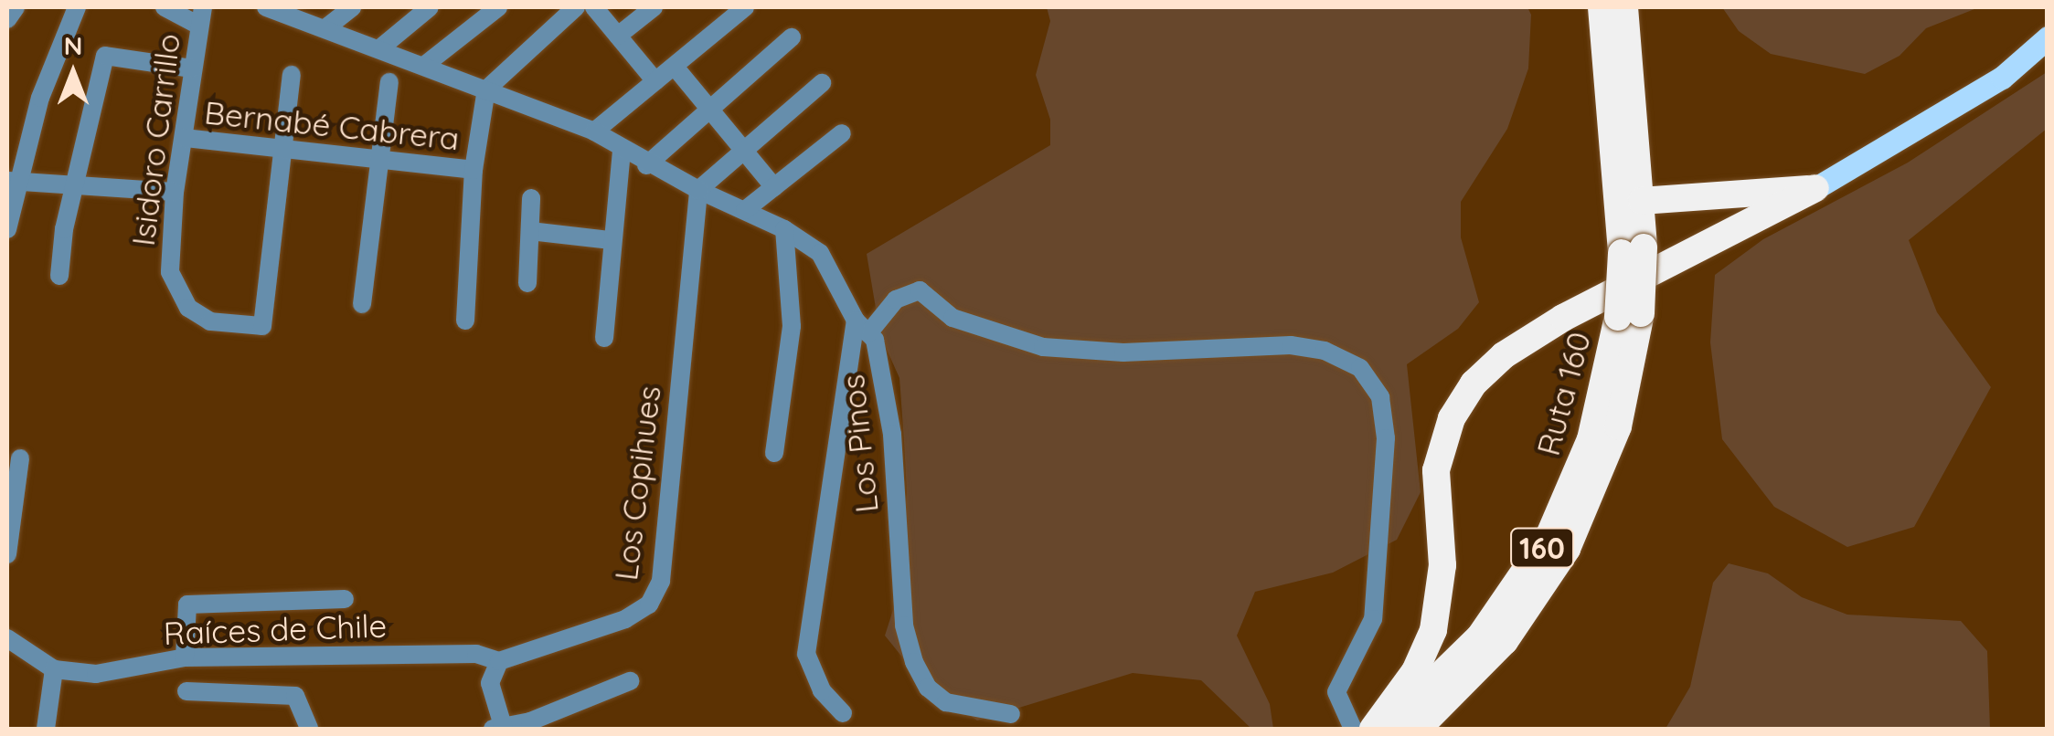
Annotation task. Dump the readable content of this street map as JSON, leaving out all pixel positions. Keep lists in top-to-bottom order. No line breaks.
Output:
{"streets":{"highway":["Ruta 160","160"],"street":["Bernabé Cabrera","Isidoro Carrillo","Los Pinos","Los Copihues","Raíces de Chile"]},"crossings":[["Bernabé Cabrera","Isidoro Carrillo"],["Los Pinos","Los Copihues"],["Los Copihues","Raíces de Chile"]],"north":"top"}
